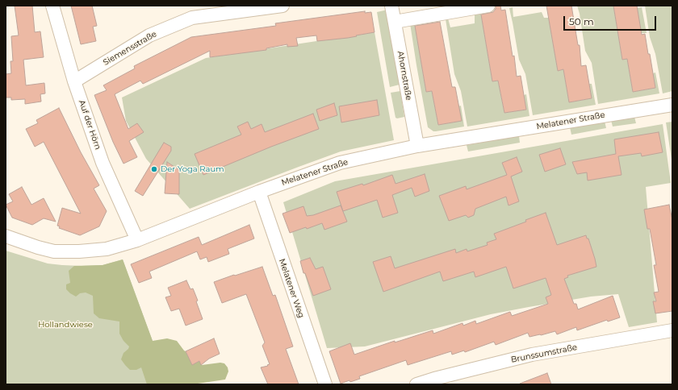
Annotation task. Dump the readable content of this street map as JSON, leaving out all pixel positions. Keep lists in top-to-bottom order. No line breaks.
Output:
{"streets":{"street":["Siemensstraße","Ahornstraße","Melatener Straße","Auf der Hörn","Melatener Weg","Brunssumstraße"]},"crossings":[["Siemensstraße","Auf der Hörn"],["Ahornstraße","Melatener Straße"],["Melatener Straße","Auf der Hörn"],["Melatener Straße","Melatener Weg"]],"parks":["Hollandwiese"],"places":["Der Yoga Raum"],"scale_bar":"50 m"}
